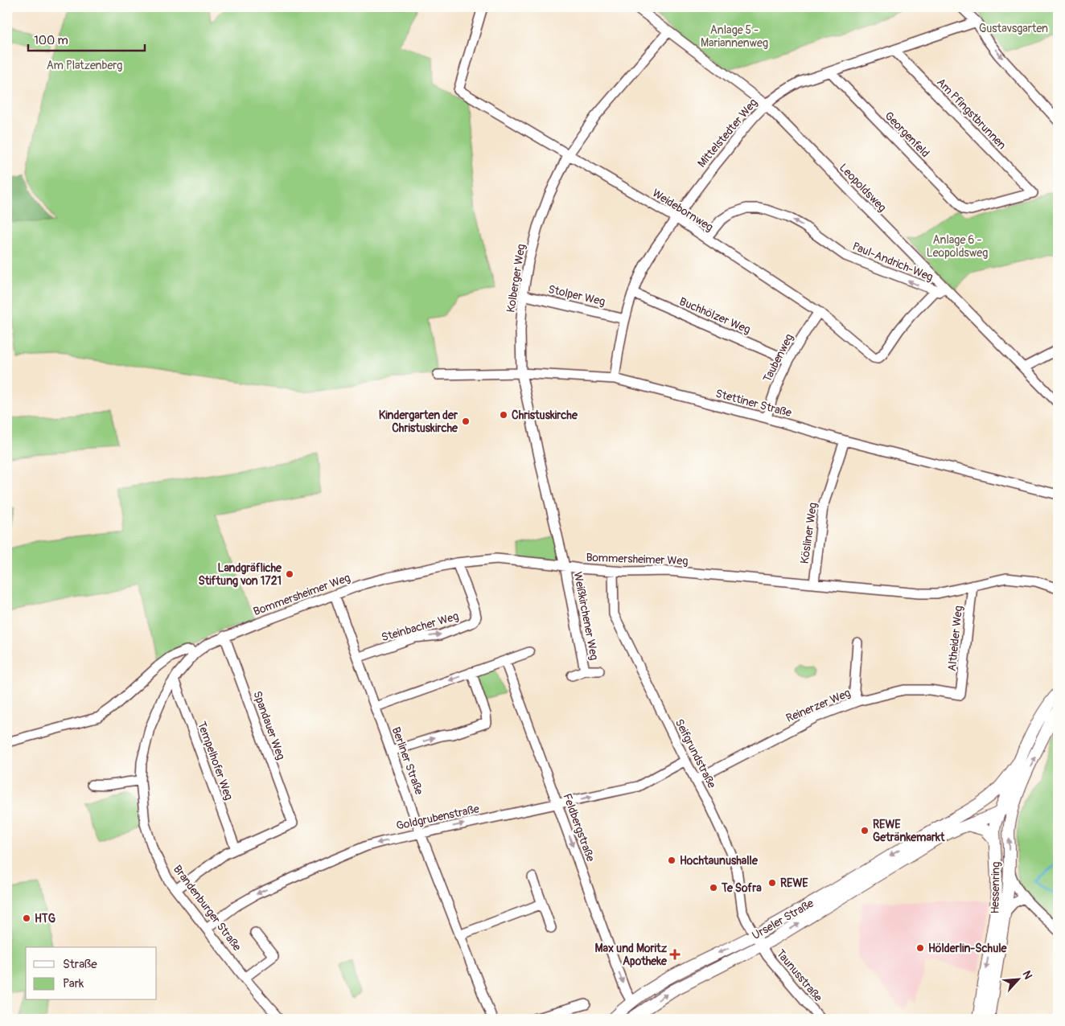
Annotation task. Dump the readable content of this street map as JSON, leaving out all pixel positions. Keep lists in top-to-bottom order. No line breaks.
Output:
{"streets":{"street":["Am Pfingstbrunnen","Mittelstedter Weg","Georgenfeld","Leopoldsweg","Weidebornweg","Paul-Andrich-Weg","Kolberger Weg","Stolper Weg","Buchhölzer Weg","Taubenweg","Stettiner Straße","Kösliner Weg","Bommersheimer Weg","Weißkirchener Weg","Steinbacher Weg","Altheider Weg","Reinerzer Weg","Spandauer Weg","Seifgrundstraße","Tempelhofer Weg","Berliner Straße","Goldgrubenstraße","Feldbergstraße","Hessenring","Brandenburger Straße","Urseler Straße","Taunusstraße"]},"crossings":[["Am Pfingstbrunnen","Mittelstedter Weg"],["Am Pfingstbrunnen","Georgenfeld"],["Mittelstedter Weg","Georgenfeld"],["Mittelstedter Weg","Leopoldsweg"],["Mittelstedter Weg","Weidebornweg"],["Mittelstedter Weg","Stolper Weg"],["Mittelstedter Weg","Buchhölzer Weg"],["Mittelstedter Weg","Stettiner Straße"],["Leopoldsweg","Paul-Andrich-Weg"],["Leopoldsweg","Kolberger Weg"],["Weidebornweg","Paul-Andrich-Weg"],["Weidebornweg","Kolberger Weg"],["Weidebornweg","Taubenweg"],["Kolberger Weg","Stolper Weg"],["Kolberger Weg","Stettiner Straße"],["Kolberger Weg","Bommersheimer Weg"],["Kolberger Weg","Weißkirchener Weg"],["Buchhölzer Weg","Taubenweg"],["Taubenweg","Stettiner Straße"],["Stettiner Straße","Kösliner Weg"],["Kösliner Weg","Bommersheimer Weg"],["Bommersheimer Weg","Weißkirchener Weg"],["Bommersheimer Weg","Steinbacher Weg"],["Bommersheimer Weg","Altheider Weg"],["Bommersheimer Weg","Spandauer Weg"],["Bommersheimer Weg","Seifgrundstraße"],["Bommersheimer Weg","Berliner Straße"],["Bommersheimer Weg","Brandenburger Straße"],["Steinbacher Weg","Berliner Straße"],["Altheider Weg","Reinerzer Weg"],["Reinerzer Weg","Seifgrundstraße"],["Spandauer Weg","Tempelhofer Weg"],["Spandauer Weg","Brandenburger Straße"],["Seifgrundstraße","Goldgrubenstraße"],["Seifgrundstraße","Urseler Straße"],["Seifgrundstraße","Taunusstraße"],["Tempelhofer Weg","Brandenburger Straße"],["Berliner Straße","Goldgrubenstraße"],["Goldgrubenstraße","Feldbergstraße"],["Goldgrubenstraße","Brandenburger Straße"],["Feldbergstraße","Urseler Straße"],["Hessenring","Urseler Straße"],["Urseler Straße","Taunusstraße"]],"one_way":["Paul-Andrich-Weg","Feldbergstraße"],"parks":["Gustavsgarten","Anlage 5 - Mariannenweg","Am Platzenberg","Anlage 6 - Leopoldsweg"],"places":{"other":["Christuskirche","Kindergarten der Christuskirche","Landgräfliche Stiftung von 1721","REWE Getränkemarkt","Hochtaunushalle","REWE","Te Sofra","HTG","Hölderlin-Schule"],"health":["Max und Moritz Apotheke"]},"legend":["Straße","Park"],"scale_bar":"100 m","north":"top right"}
